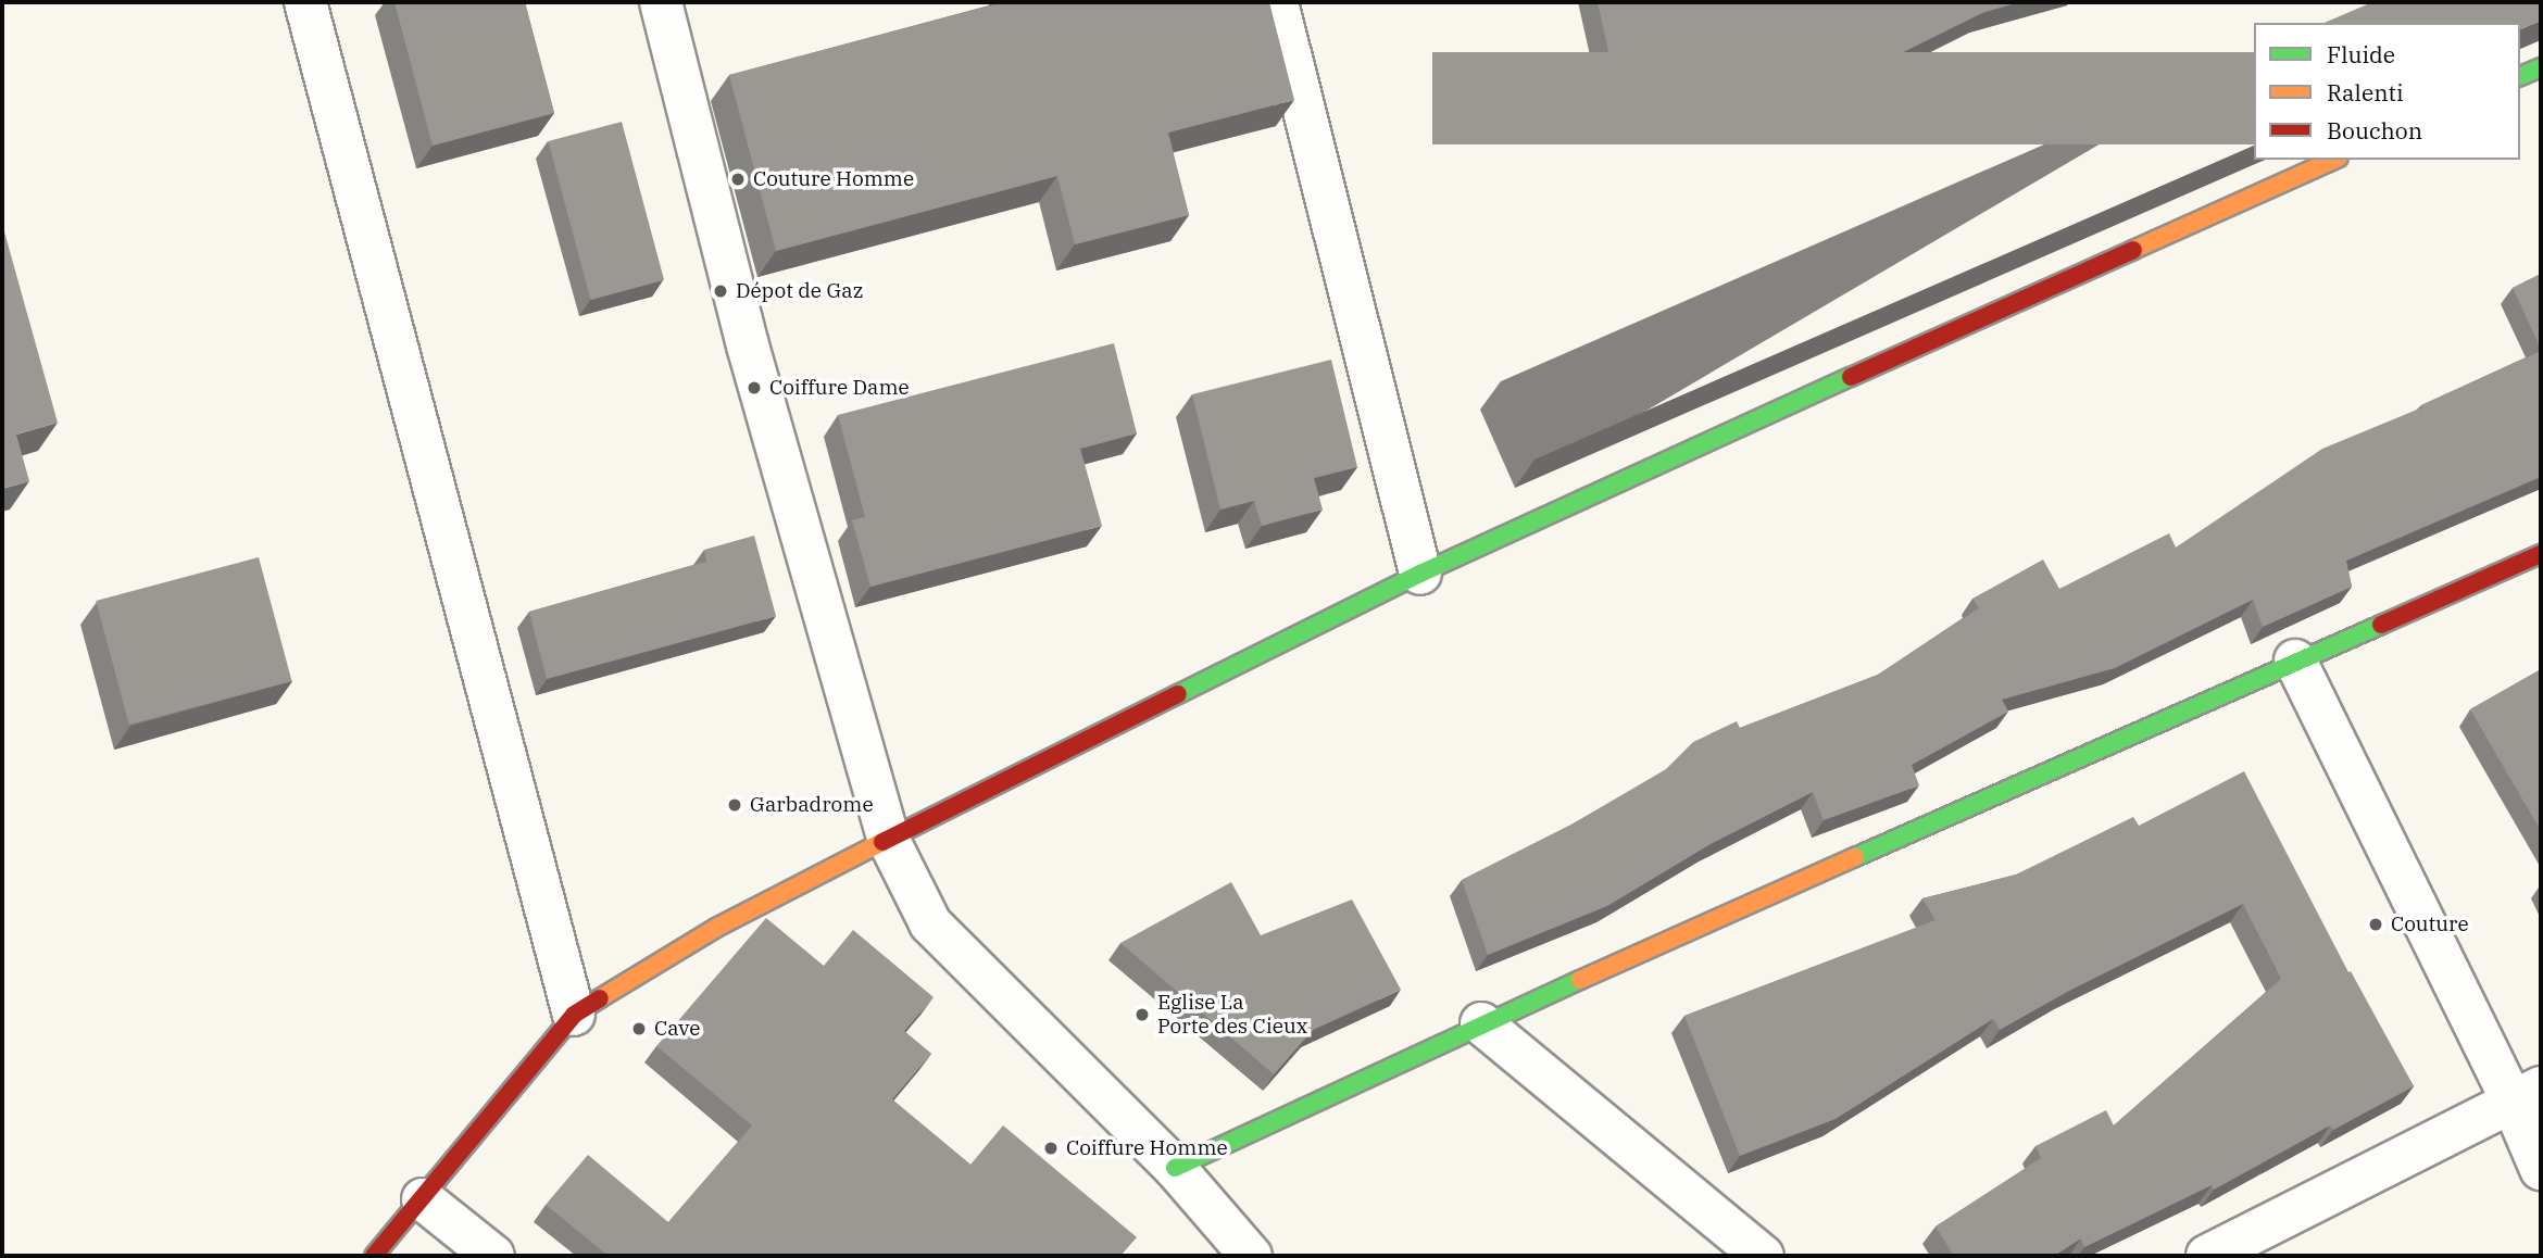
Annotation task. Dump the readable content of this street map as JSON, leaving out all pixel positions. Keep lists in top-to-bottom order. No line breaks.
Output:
{"places":["Couture Homme","Dépot de Gaz","Coiffure Dame","Garbadrome","Couture","Eglise La Porte des Cieux","Cave","Coiffure Homme"],"legend":["Fluide","Ralenti","Bouchon"]}
